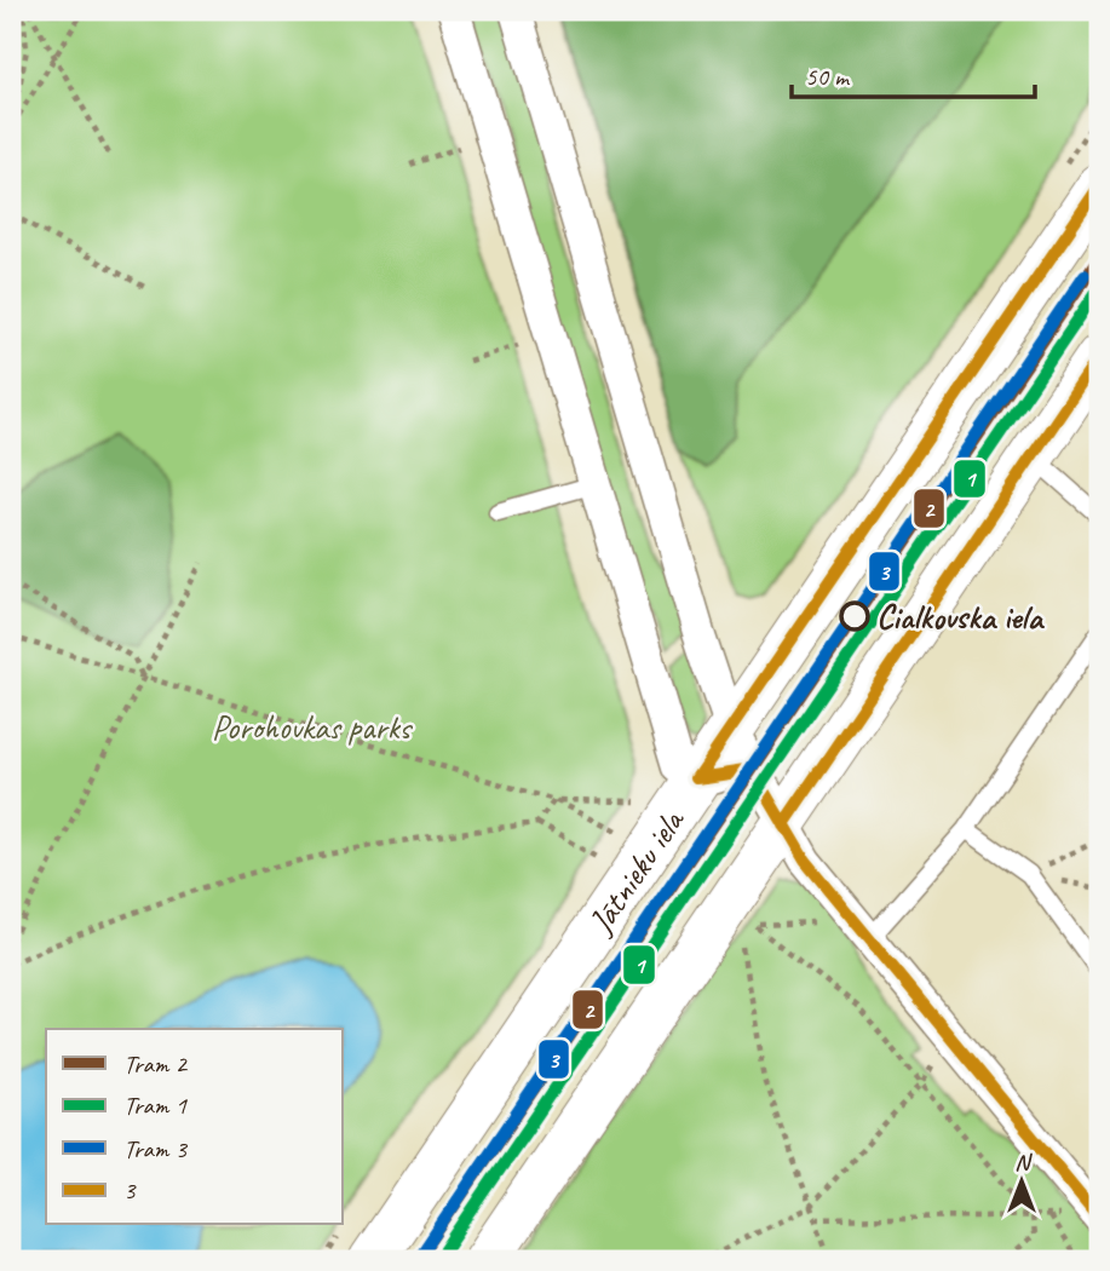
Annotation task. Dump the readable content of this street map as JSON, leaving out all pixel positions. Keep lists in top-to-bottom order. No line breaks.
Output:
{"streets":{"street":["Jātnieku iela"]},"parks":["Porohovkas parks"],"places":["Cialkovska iela"],"lines":["transit line 3","tram line 2","tram line 3","tram line 1"],"legend":["Tram 2","Tram 1","Tram 3","3"],"scale_bar":"50 m","north":"top"}
